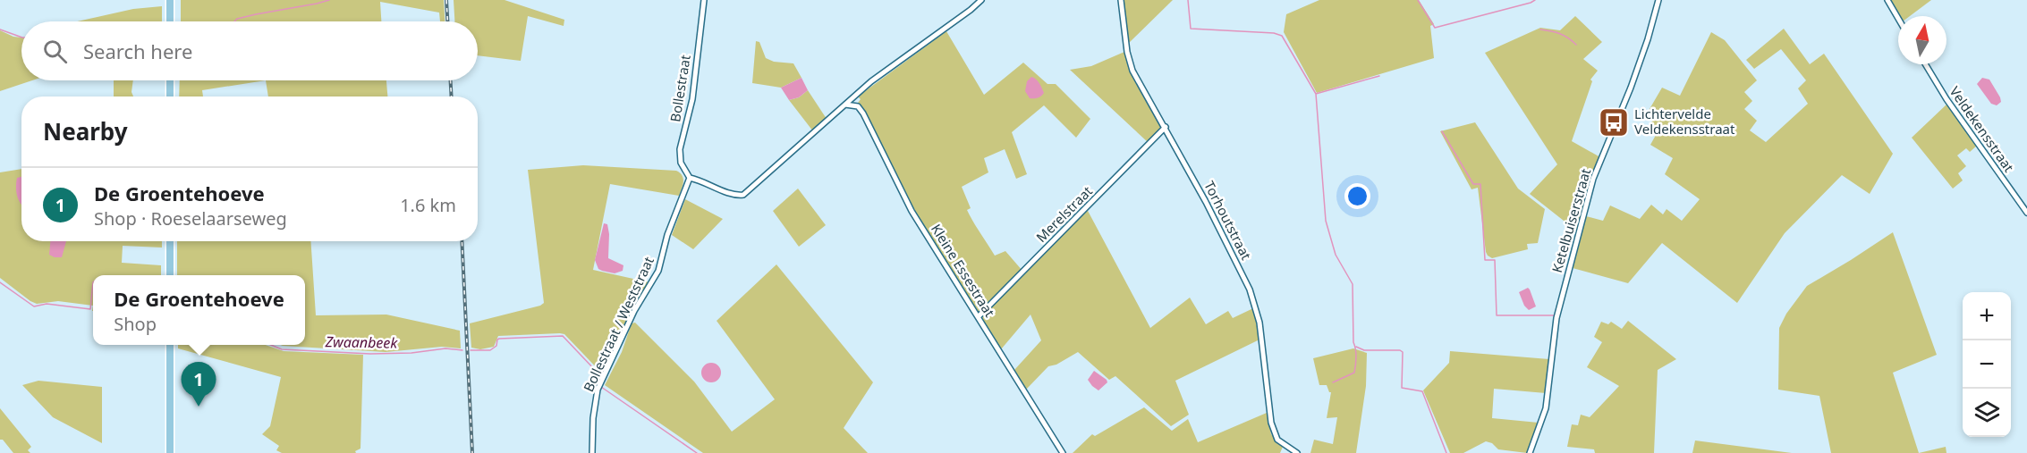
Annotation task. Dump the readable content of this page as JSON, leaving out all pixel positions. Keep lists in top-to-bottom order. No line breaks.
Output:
{"streets":{"street":["Bollestraat","Veldekensstraat","Merelstraat","Torhoutstraat","Ketelbuiserstraat","Kleine Essestraat","Bollestraat / Weststraat"]},"crossings":[["Bollestraat","Bollestraat / Weststraat"],["Merelstraat","Torhoutstraat"],["Merelstraat","Kleine Essestraat"]],"water":["Zwaanbeek"],"places":{"bus stop":["Lichtervelde Veldekensstraat"]},"north":"top","page":{"search":"Search here","heading":"Nearby","list":[{"mark":"1","name":"De Groentehoeve","note":"Shop · Roeselaarseweg","value":"1.6 km"}],"popup":["De Groentehoeve","Shop"],"map_buttons":["+","−"],"pins":"1"}}
